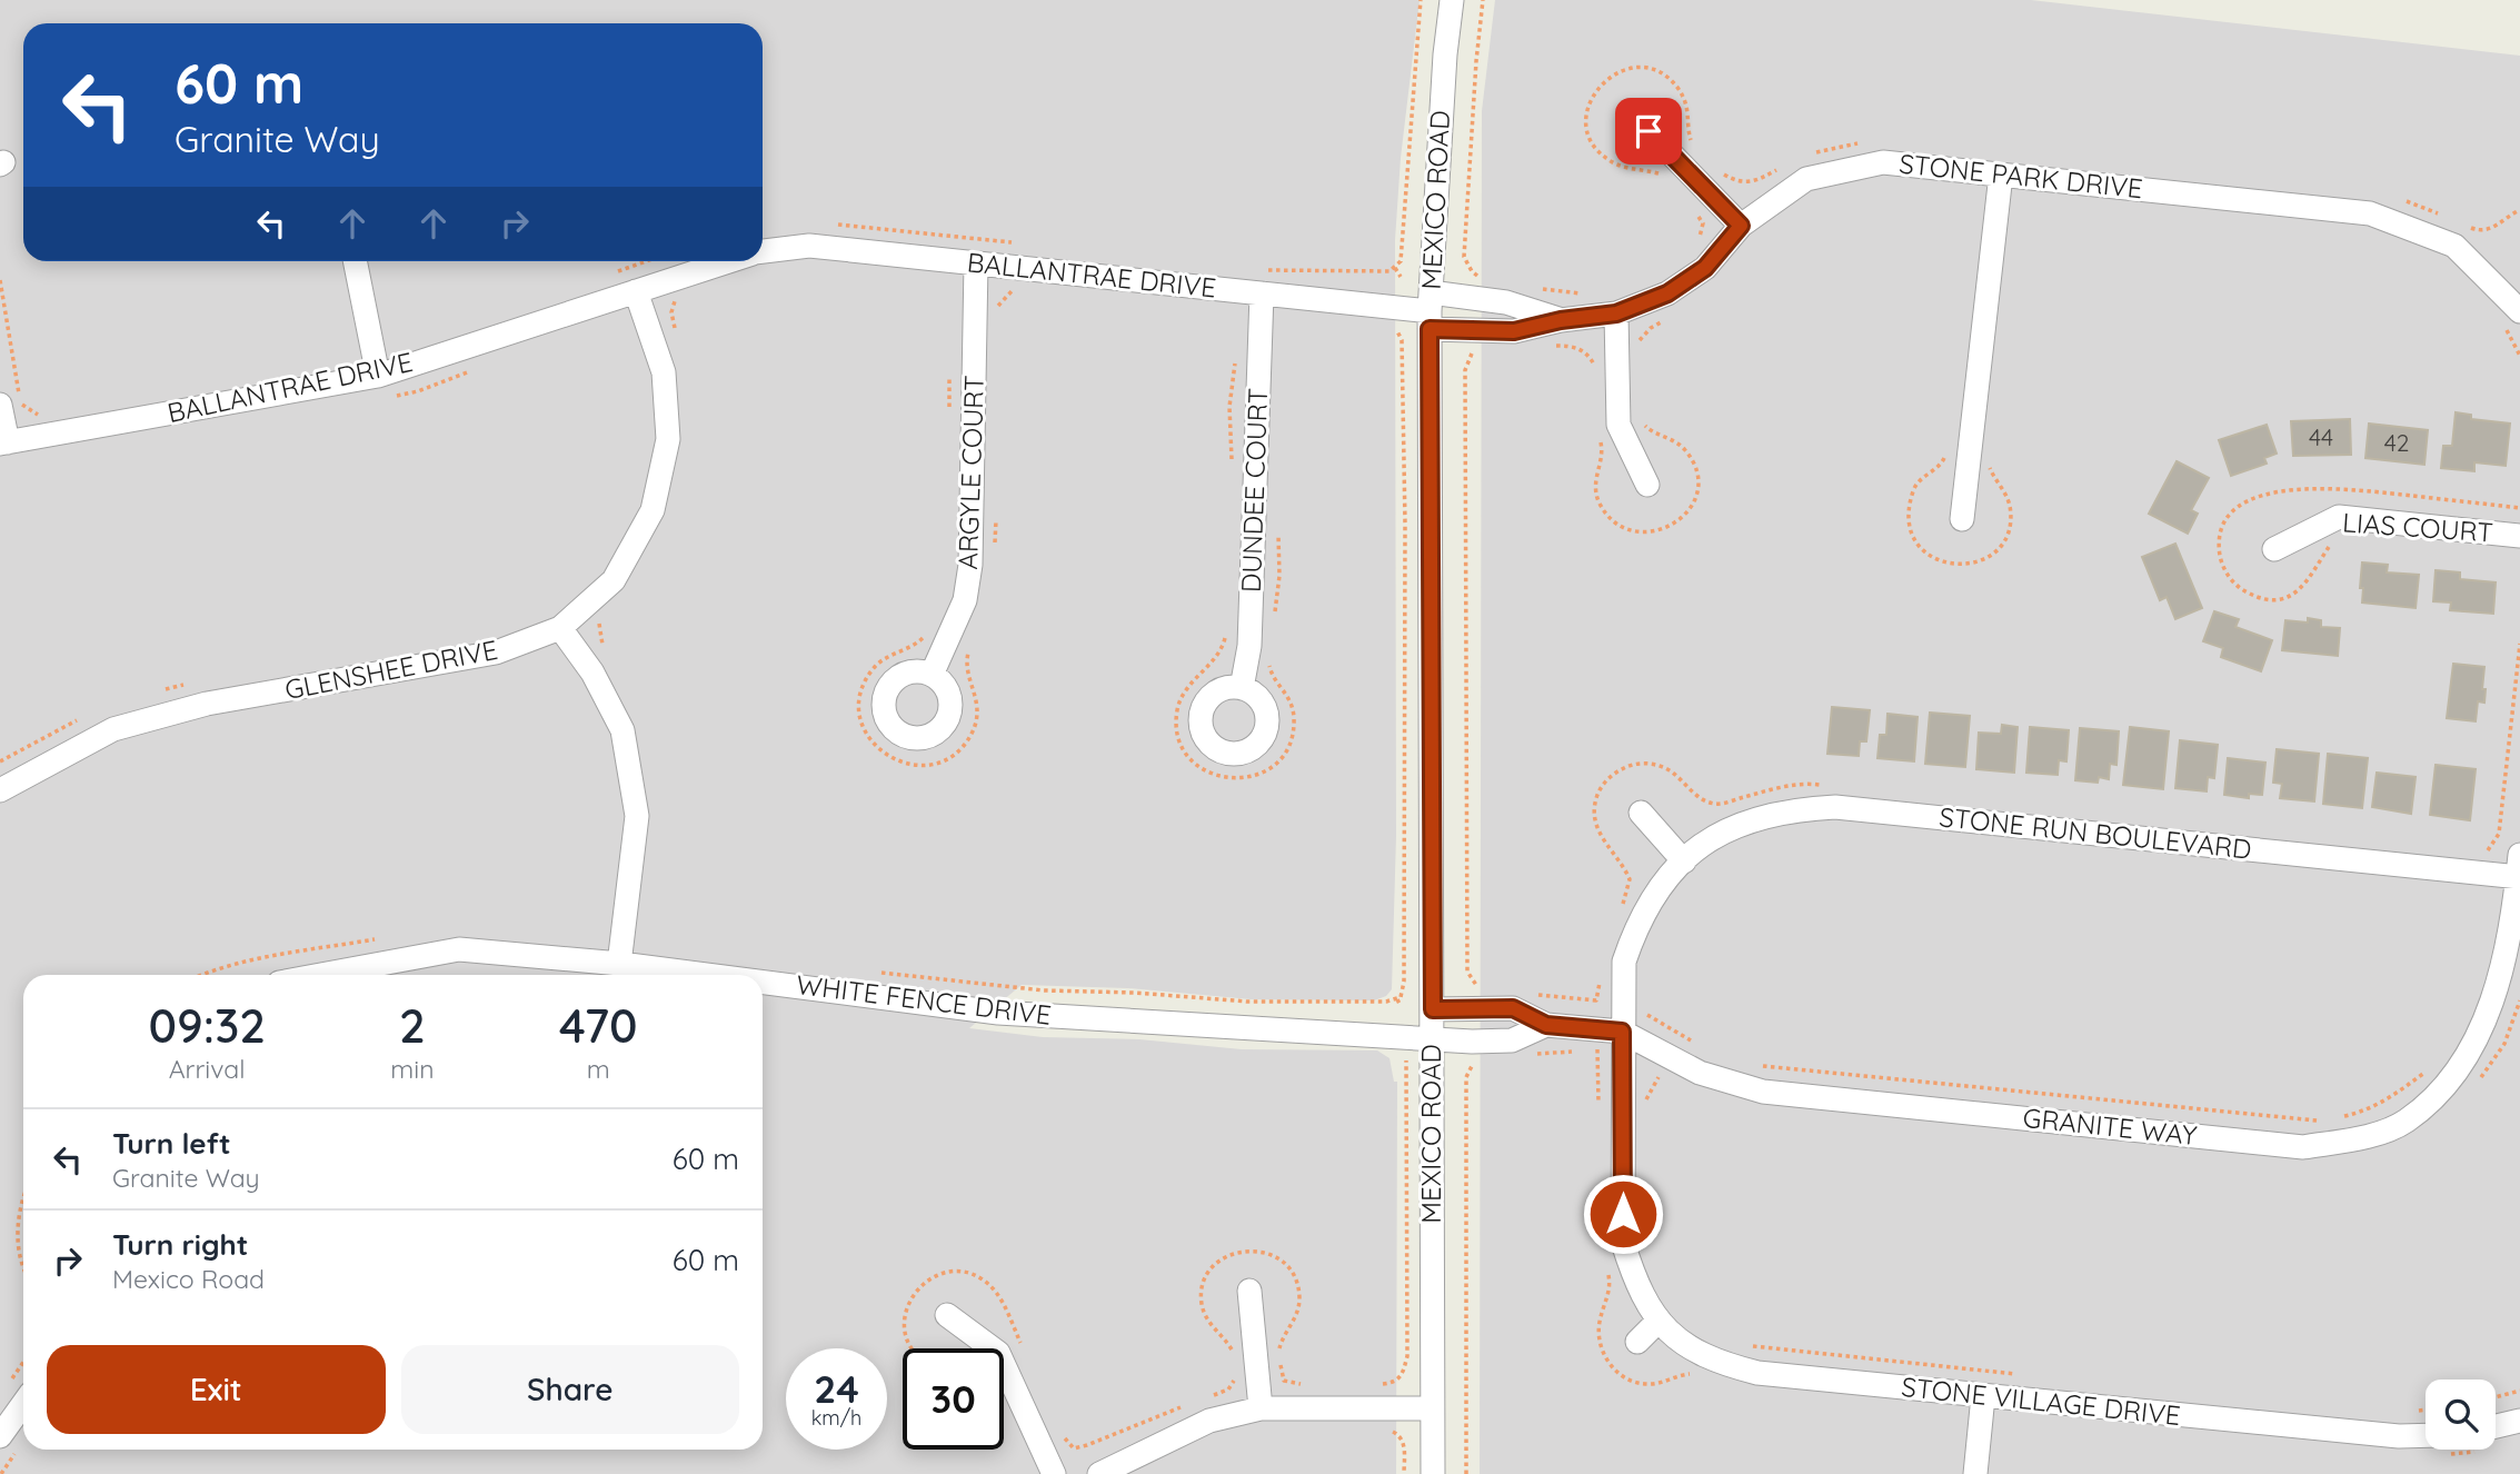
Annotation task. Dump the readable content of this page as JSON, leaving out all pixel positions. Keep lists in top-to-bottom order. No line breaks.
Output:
{"streets":{"street":["STONE PARK DRIVE","MEXICO ROAD","BALLANTRAE DRIVE","ARGYLE COURT","DUNDEE COURT","LIAS COURT","GLENSHEE DRIVE","STONE RUN BOULEVARD","WHITE FENCE DRIVE","GRANITE WAY","STONE VILLAGE DRIVE"]},"crossings":[["STONE PARK DRIVE","MEXICO ROAD"],["STONE PARK DRIVE","BALLANTRAE DRIVE"],["MEXICO ROAD","BALLANTRAE DRIVE"],["MEXICO ROAD","WHITE FENCE DRIVE"],["MEXICO ROAD","GRANITE WAY"],["BALLANTRAE DRIVE","ARGYLE COURT"],["BALLANTRAE DRIVE","DUNDEE COURT"],["BALLANTRAE DRIVE","GLENSHEE DRIVE"],["STONE RUN BOULEVARD","GRANITE WAY"],["STONE RUN BOULEVARD","STONE VILLAGE DRIVE"],["WHITE FENCE DRIVE","GRANITE WAY"],["GRANITE WAY","STONE VILLAGE DRIVE"]],"house_numbers":["44","42"],"page":{"turn":["60 m","Granite Way"],"eta":["09:32","Arrival","2","min","470","m"],"list":[{"name":"Turn left","note":"Granite Way","value":"60 m"},{"name":"Turn right","note":"Mexico Road","value":"60 m"}],"buttons":["Exit","Share"],"speed":"24 km/h","limit":"30"}}
